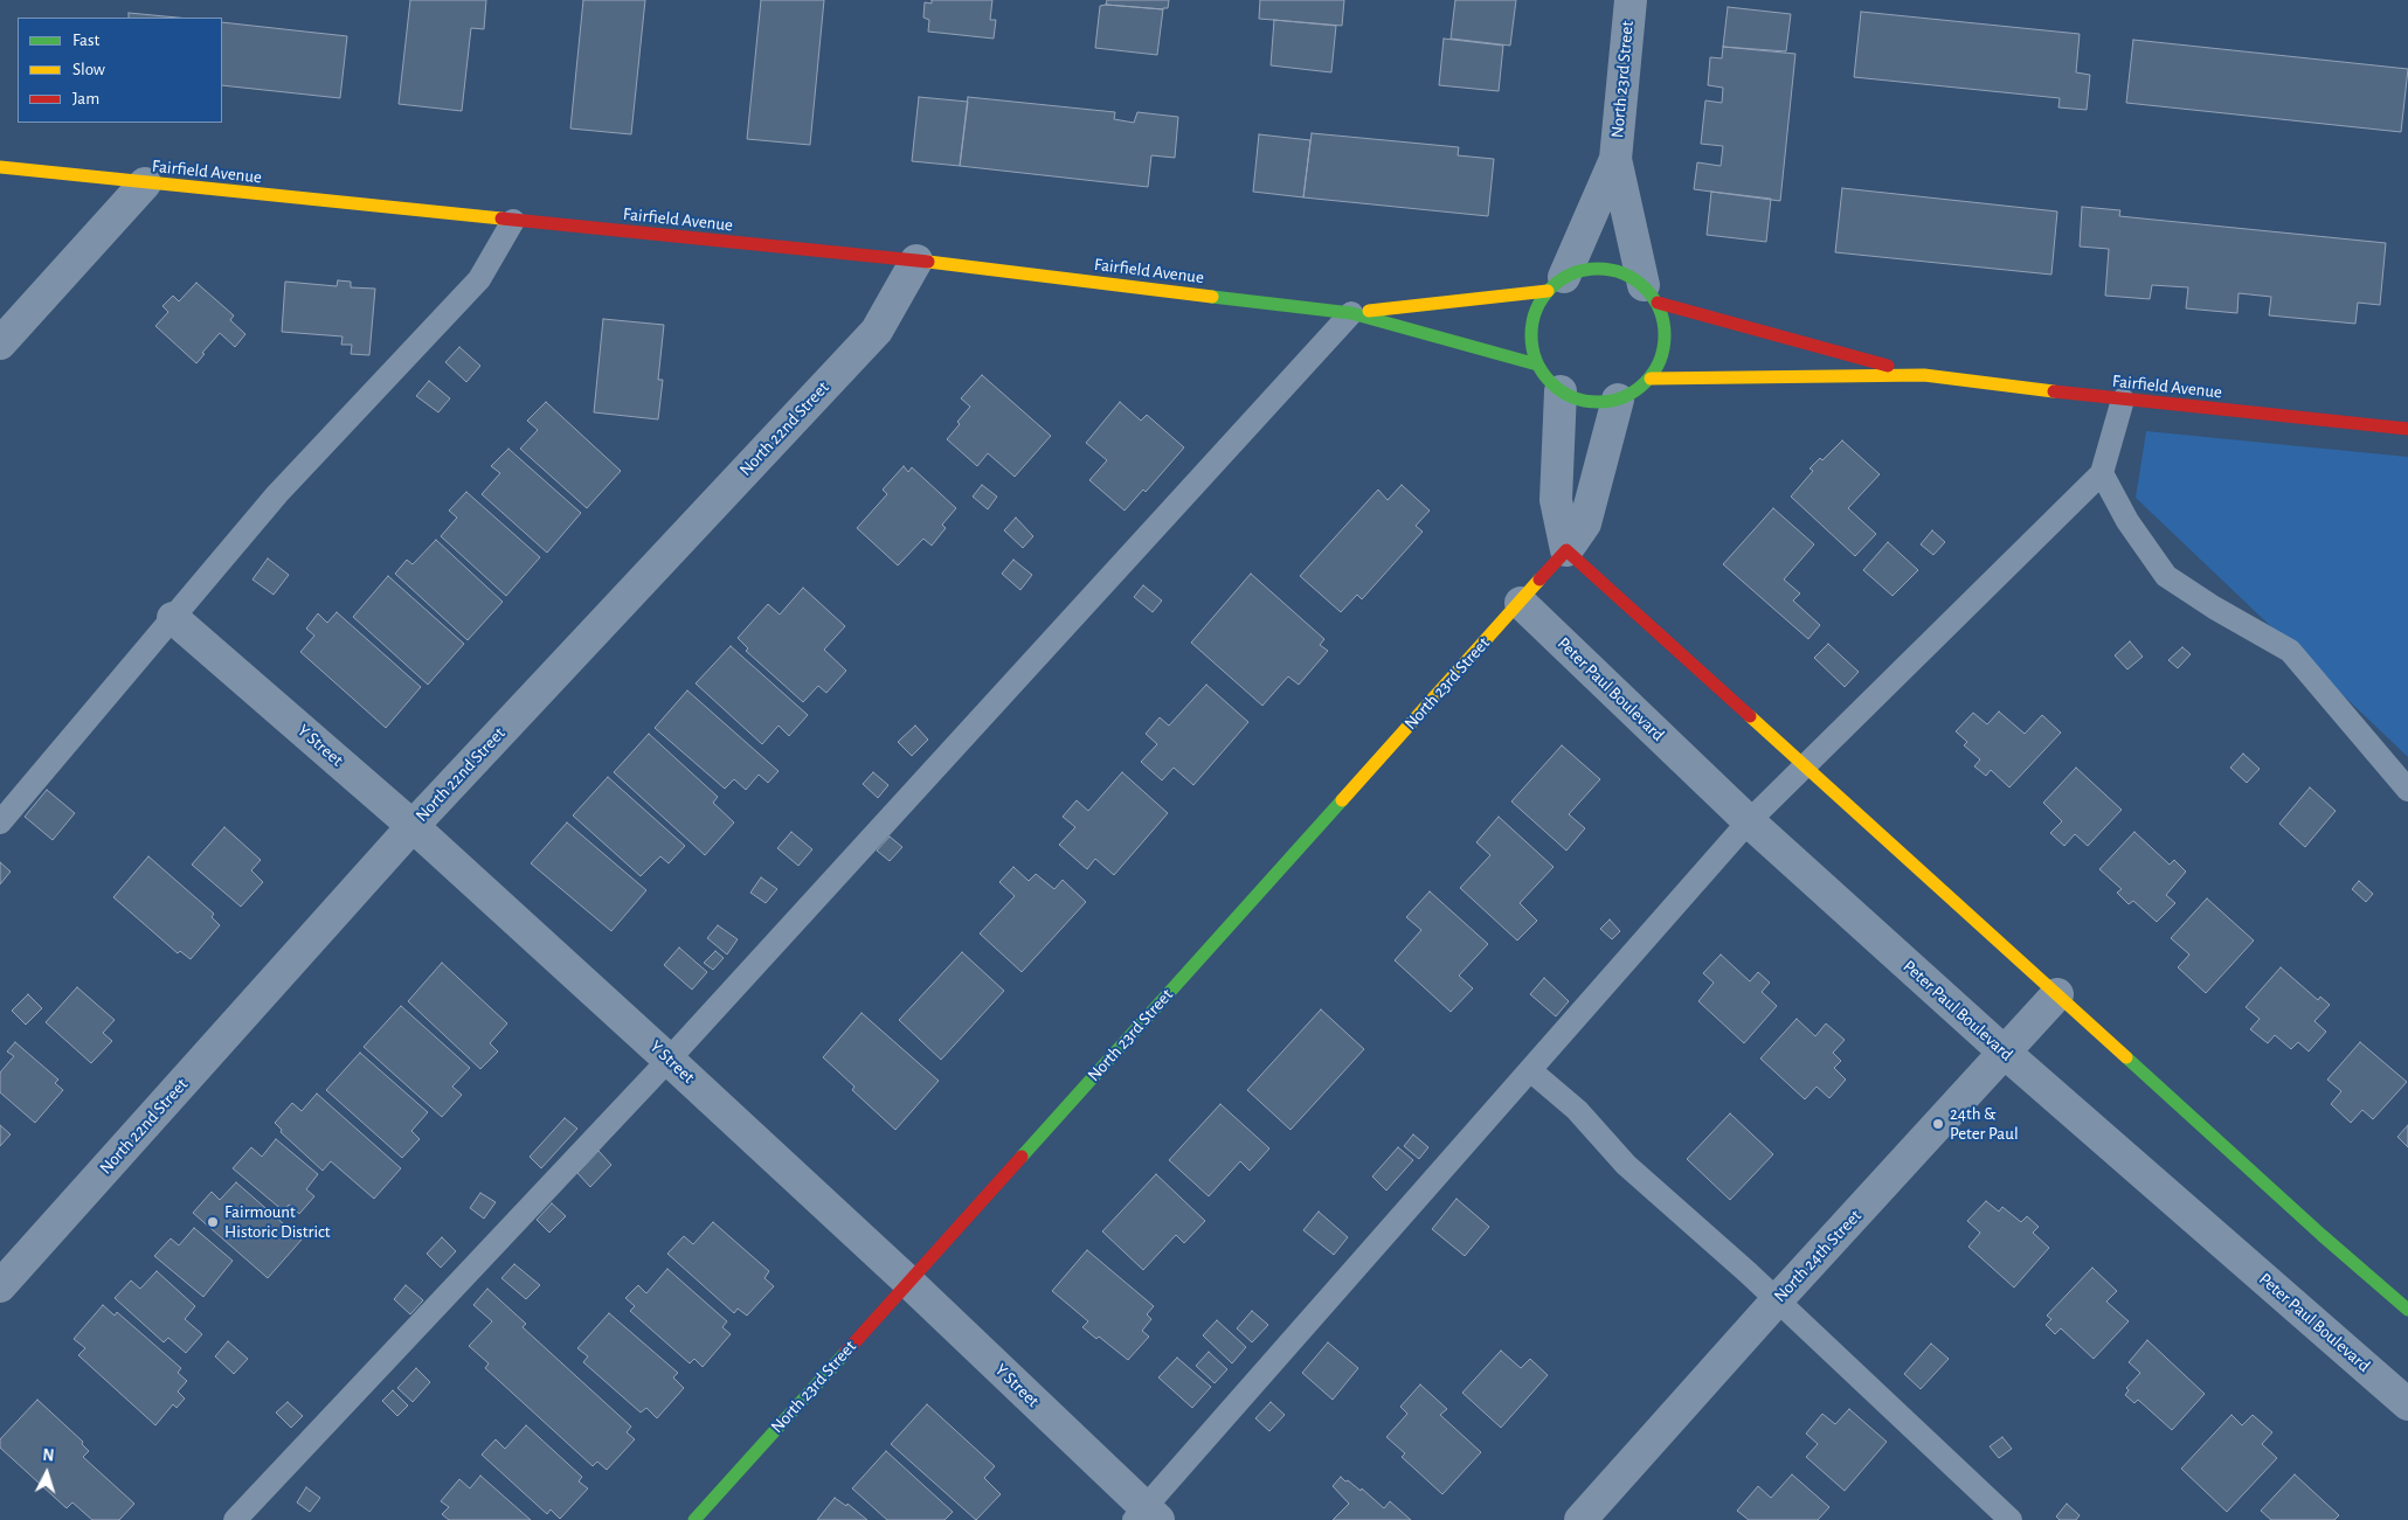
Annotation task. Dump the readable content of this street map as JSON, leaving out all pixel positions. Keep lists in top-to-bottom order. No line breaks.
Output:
{"streets":{"main road":["North 23rd Street","Fairfield Avenue"],"street":["North 22nd Street","Peter Paul Boulevard","Y Street","North 24th Street"]},"crossings":[["North 23rd Street","Fairfield Avenue"],["North 23rd Street","Peter Paul Boulevard"],["North 23rd Street","Y Street"],["Fairfield Avenue","North 22nd Street"],["North 22nd Street","Y Street"],["Peter Paul Boulevard","North 24th Street"]],"places":["24th & Peter Paul","Fairmount Historic District"],"legend":["Fast","Slow","Jam"],"north":"top"}
